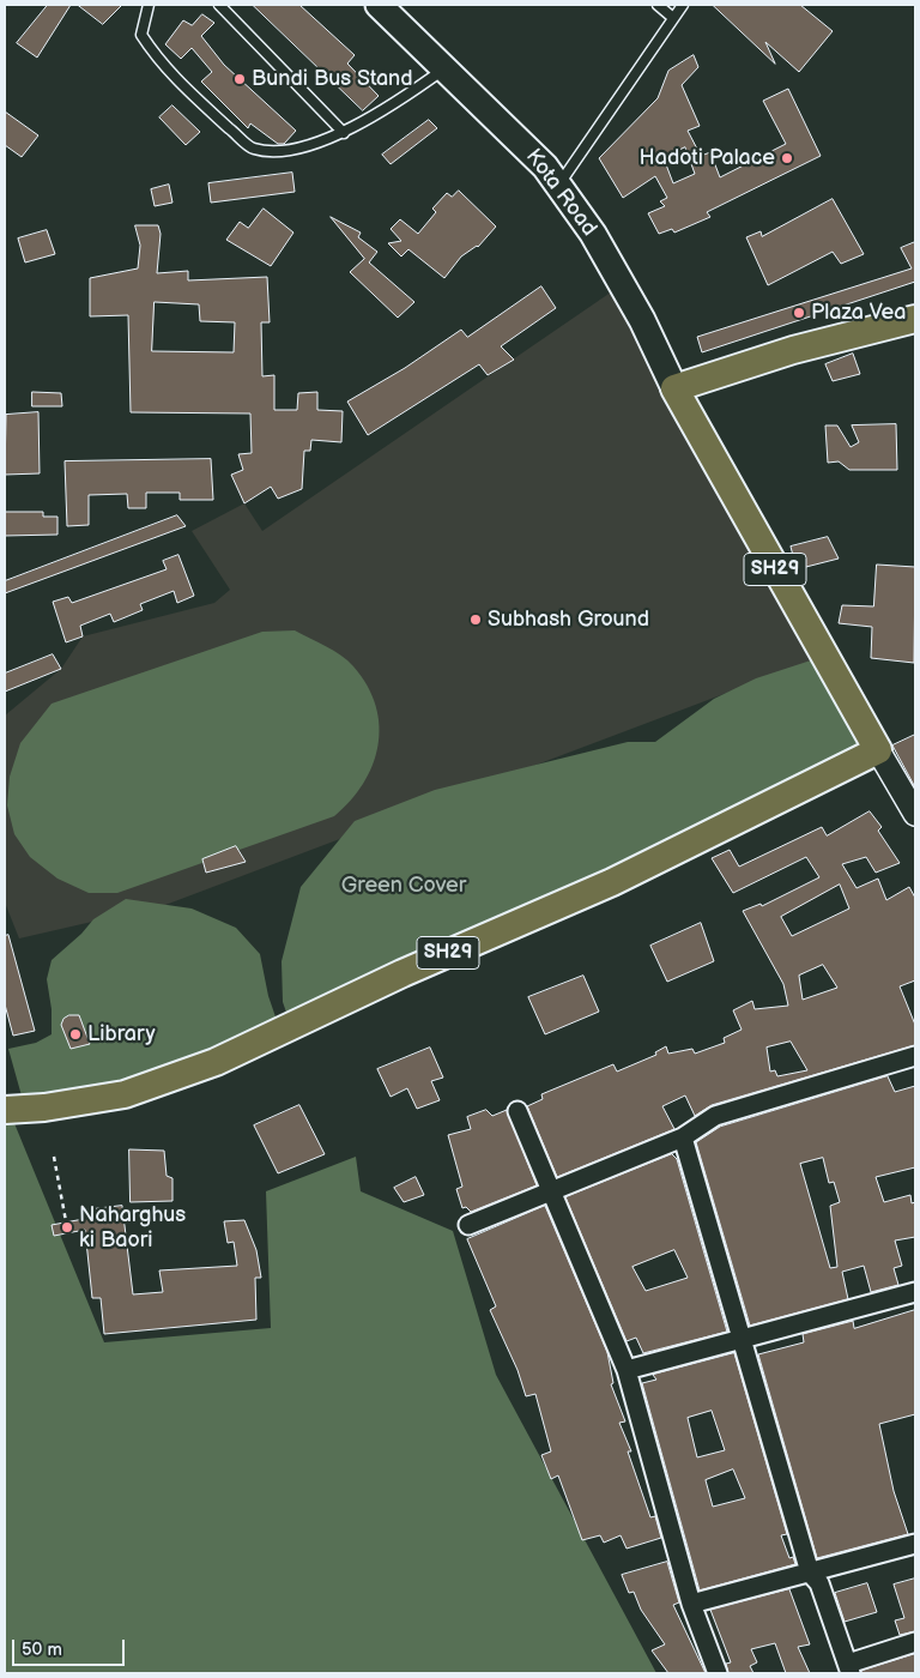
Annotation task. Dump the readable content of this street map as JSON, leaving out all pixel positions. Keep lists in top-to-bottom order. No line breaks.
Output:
{"streets":{"main road":["Kota Road","SH29"]},"crossings":[["Kota Road","SH29"]],"parks":["Green Cover"],"places":["Bundi Bus Stand","Hadoti Palace","Plaza Vea","Subhash Ground","Library","Naharghus ki Baori"],"scale_bar":"50 m"}
